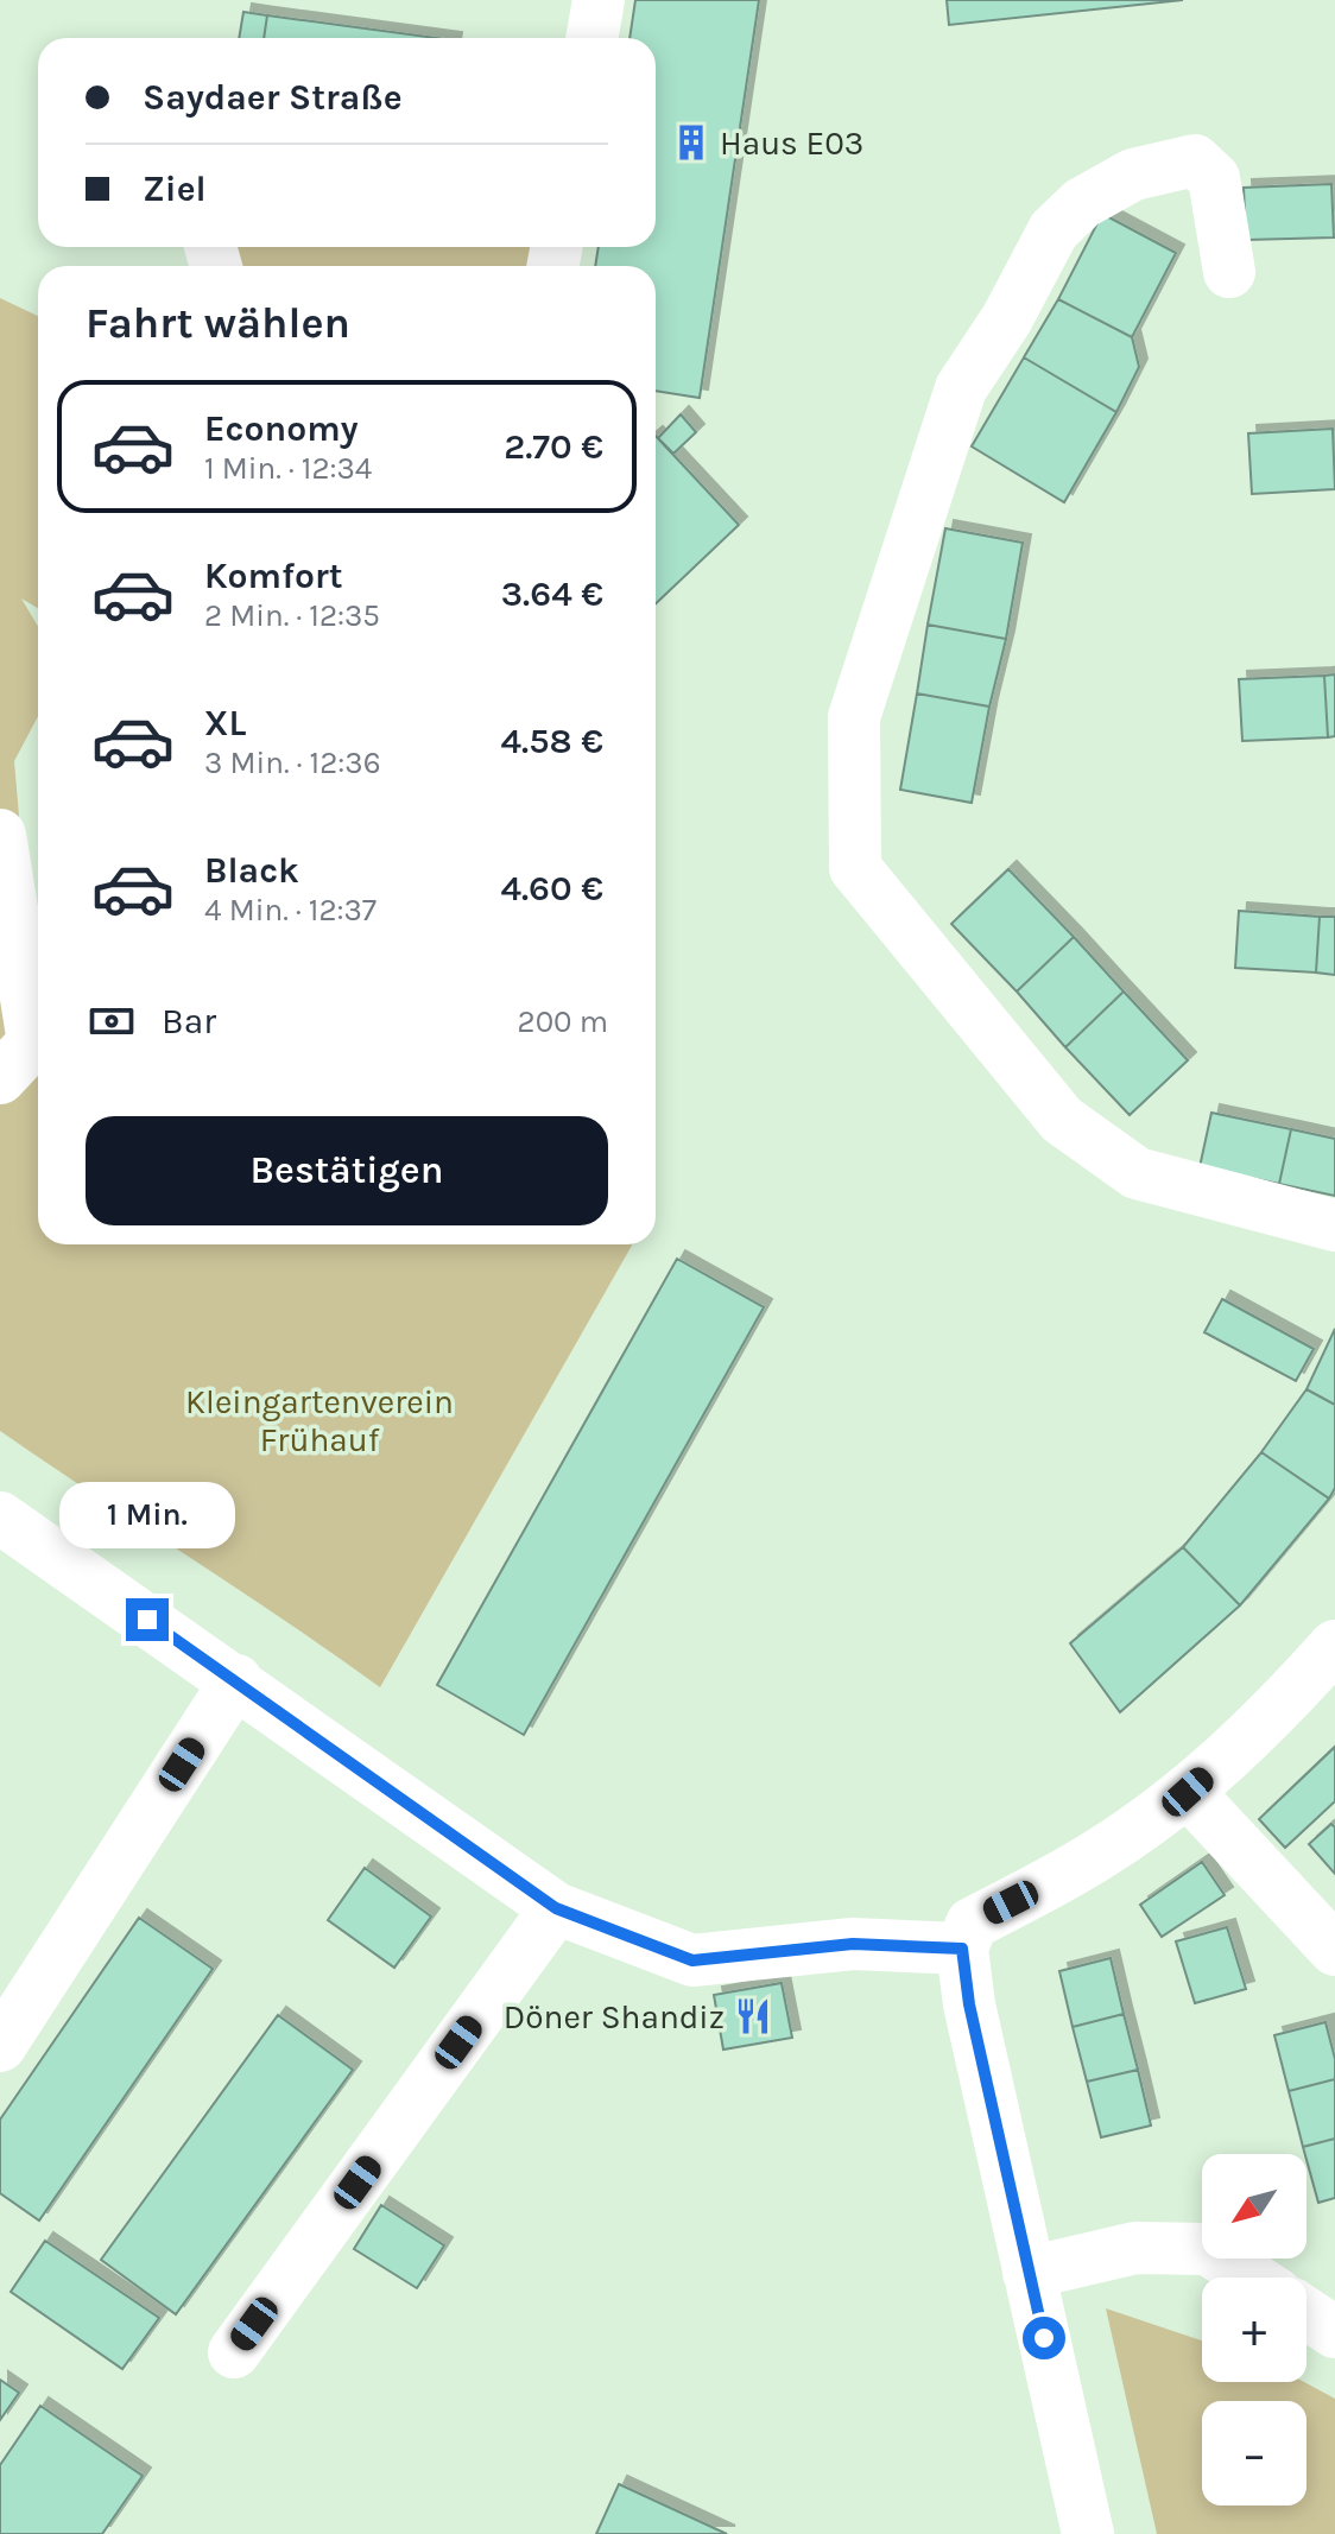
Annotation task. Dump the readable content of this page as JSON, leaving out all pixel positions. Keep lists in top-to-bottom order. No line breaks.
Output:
{"parks":["Kleingartenverein Frühauf"],"places":{"building":["Haus E03"],"restaurant":["Döner Shandiz"]},"north":"bottom left","page":{"banner":["Saydaer Straße","Ziel"],"heading":"Fahrt wählen","list":[{"name":"Economy","note":"1 Min. · 12:34","value":"2.70 €"},{"name":"Komfort","note":"2 Min. · 12:35","value":"3.64 €"},{"name":"XL","note":"3 Min. · 12:36","value":"4.58 €"},{"name":"Black","note":"4 Min. · 12:37","value":"4.60 €"}],"pay":["Bar","200 m"],"buttons":"Bestätigen","bubble":"1 Min.","map_buttons":["+","−"]}}
